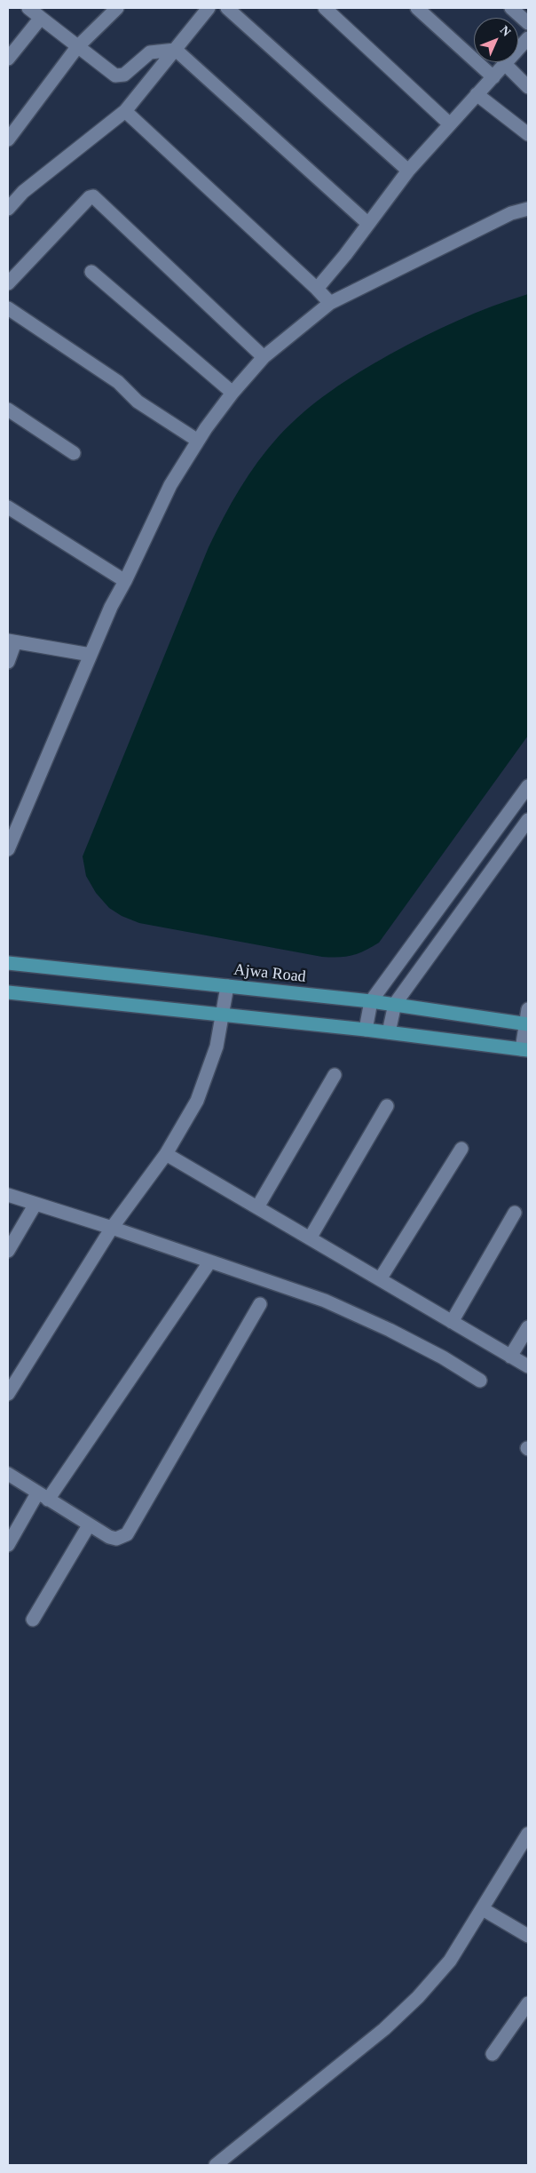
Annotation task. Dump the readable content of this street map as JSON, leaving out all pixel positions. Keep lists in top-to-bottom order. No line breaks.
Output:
{"streets":{"main road":["Ajwa Road"]},"north":"top right"}
